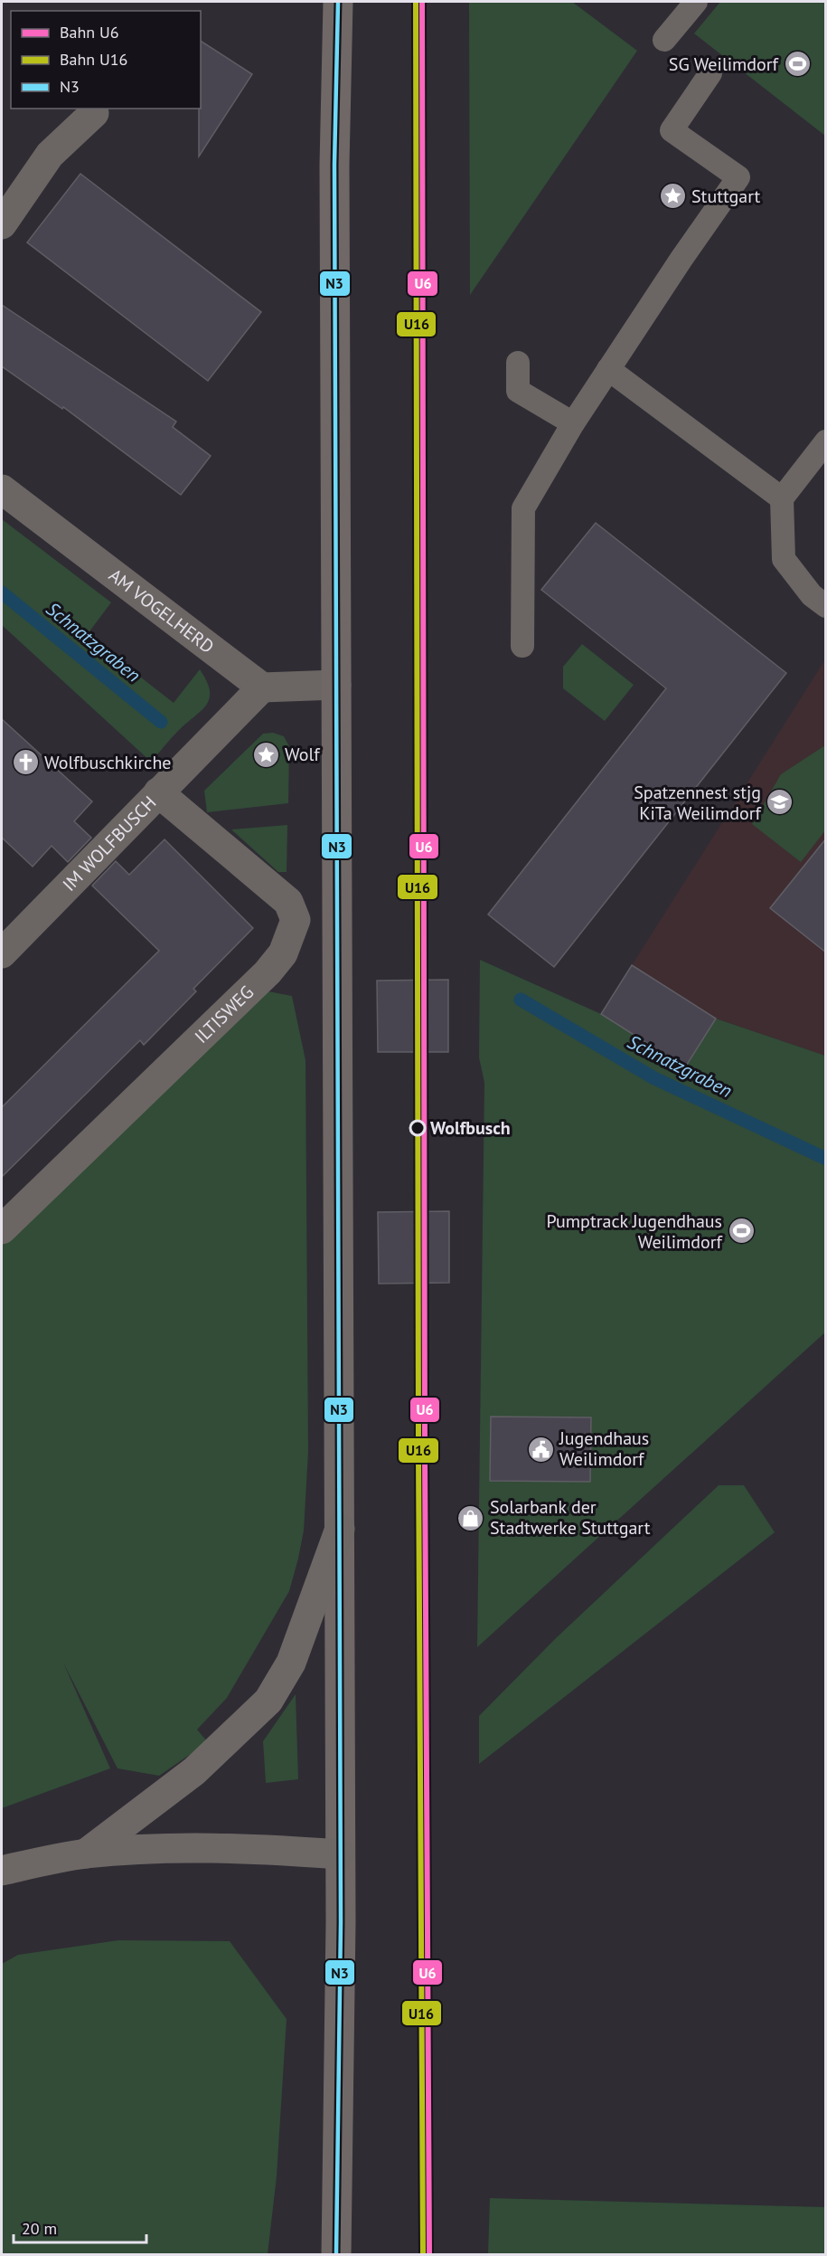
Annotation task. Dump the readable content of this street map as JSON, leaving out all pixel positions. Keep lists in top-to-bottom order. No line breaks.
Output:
{"streets":{"street":["AM VOGELHERD","IM WOLFBUSCH","ILTISWEG"]},"crossings":[["AM VOGELHERD","IM WOLFBUSCH"],["IM WOLFBUSCH","ILTISWEG"]],"water":["Schnatzgraben"],"places":{"sports":["SG Weilimdorf","Pumptrack Jugendhaus Weilimdorf"],"place":["Stuttgart","Wolf"],"church":["Wolfbuschkirche"],"school or university":["Spatzennest stjg KiTa Weilimdorf"],"other":["Wolfbusch"],"public building":["Jugendhaus Weilimdorf"],"shop":["Solarbank der Stadtwerke Stuttgart"]},"lines":["rail line U6","rail line U16","transit line N3"],"legend":["Bahn U6","Bahn U16","N3"],"scale_bar":"20 m"}
